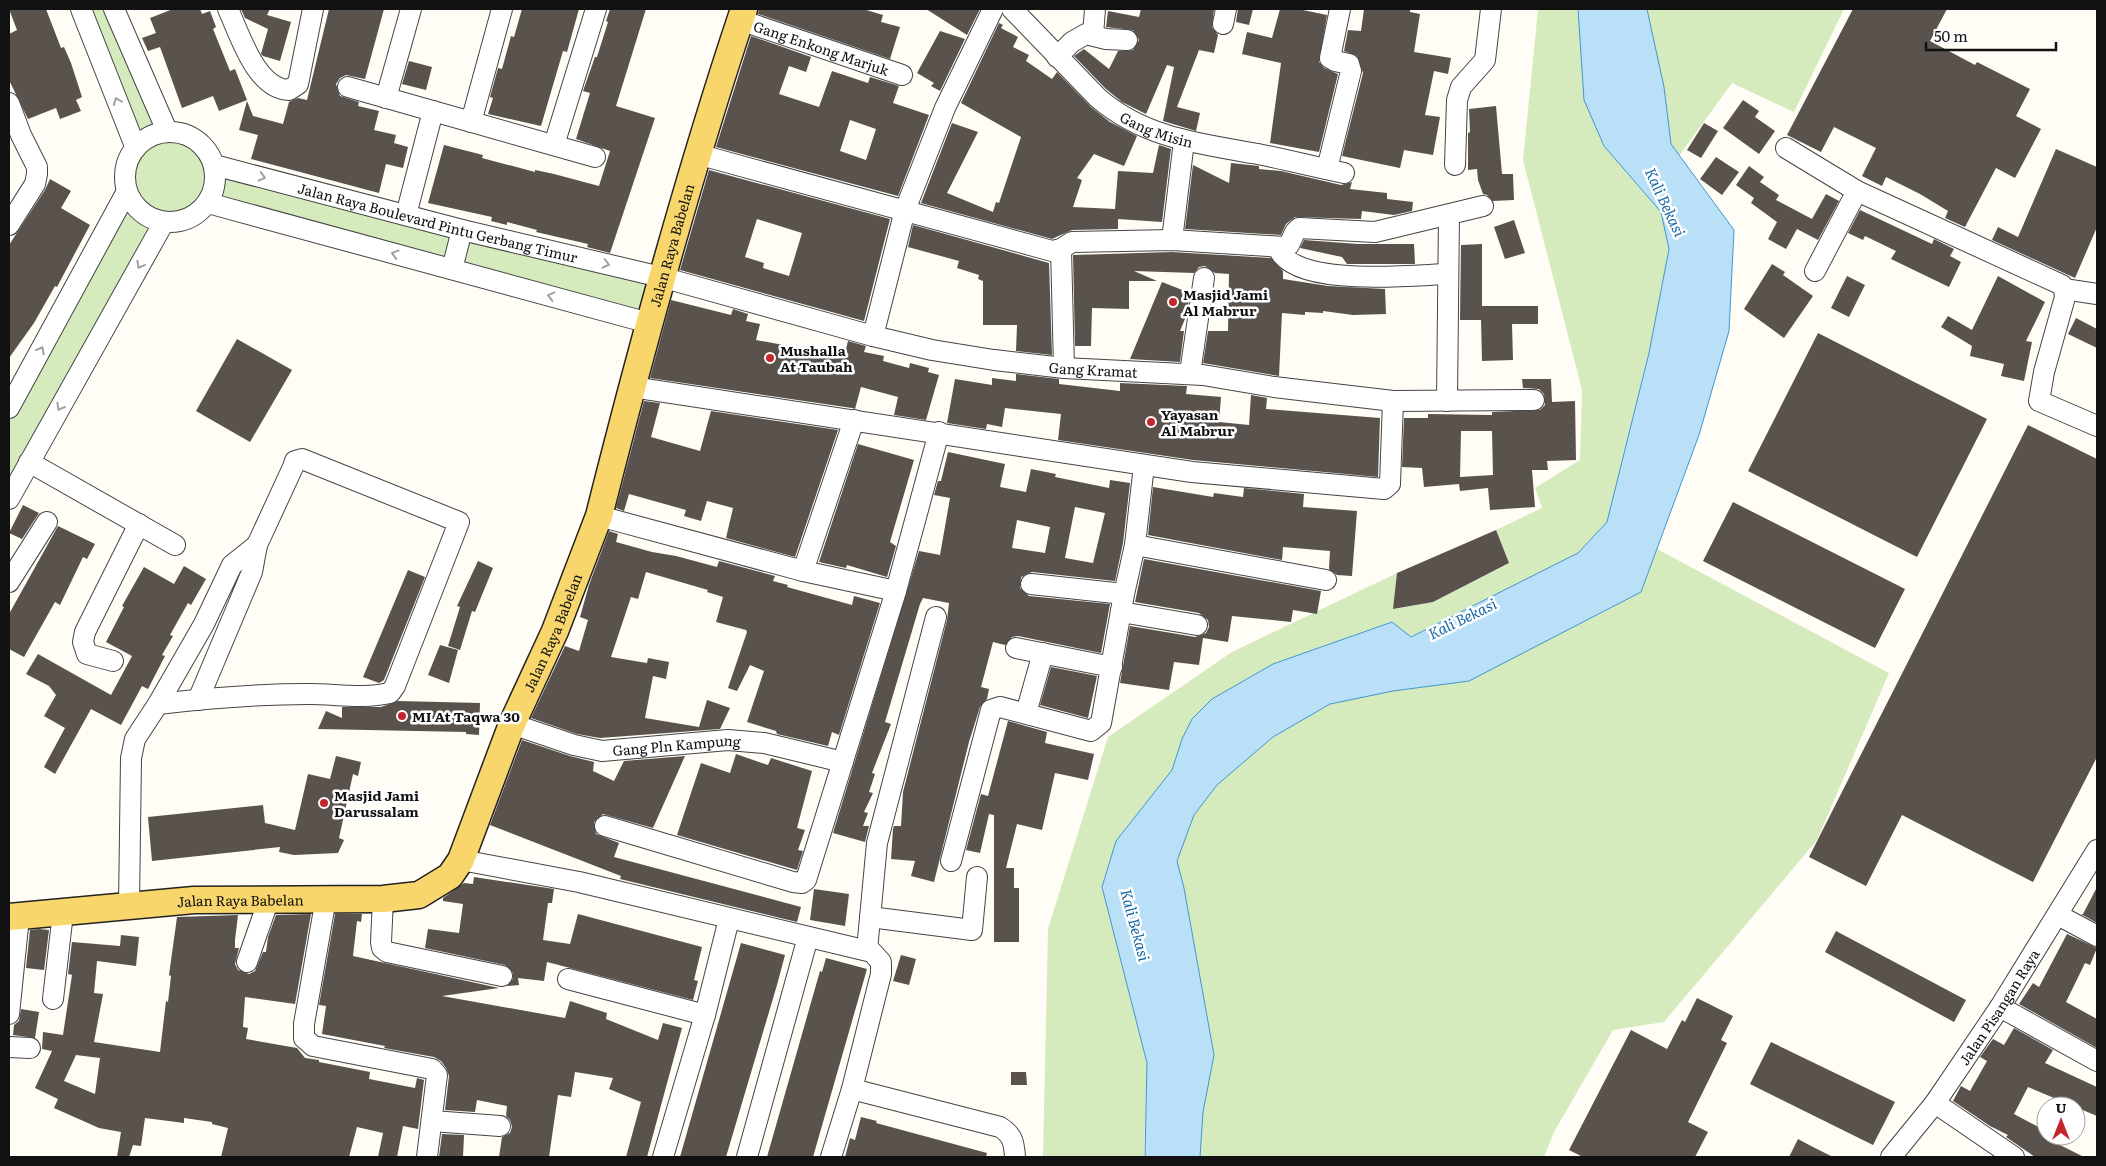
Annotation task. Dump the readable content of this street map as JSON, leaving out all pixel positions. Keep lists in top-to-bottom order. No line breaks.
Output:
{"streets":{"main road":["Jalan Raya Babelan"],"street":["Gang Enkong Marjuk","Gang Misin","Jalan Raya Boulevard Pintu Gerbang Timur","Gang Kramat","Gang Pln Kampung","Jalan Pisangan Raya"]},"crossings":[["Gang Enkong Marjuk","Jalan Raya Babelan"],["Jalan Raya Boulevard Pintu Gerbang Timur","Jalan Raya Babelan"],["Jalan Raya Boulevard Pintu Gerbang Timur","Gang Kramat"],["Jalan Raya Babelan","Gang Kramat"],["Jalan Raya Babelan","Gang Pln Kampung"]],"water":["Kali Bekasi"],"places":["Masjid Jami Al Mabrur","Mushalla At Taubah","Yayasan Al Mabrur","MI At Taqwa 30","Masjid Jami Darussalam"],"scale_bar":"50 m","north":"top"}
